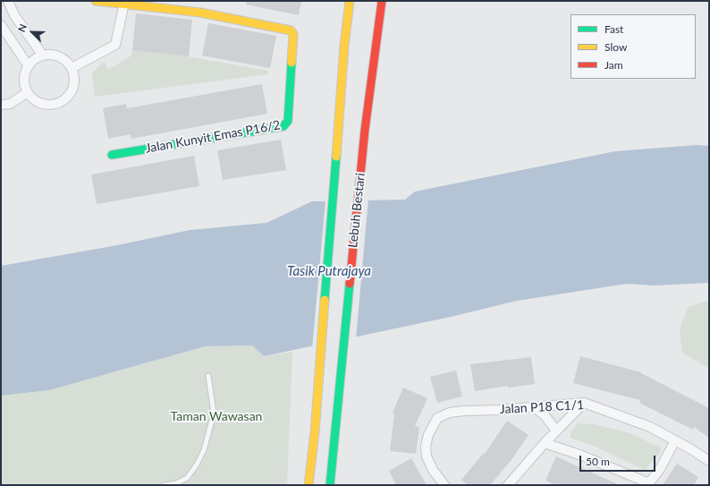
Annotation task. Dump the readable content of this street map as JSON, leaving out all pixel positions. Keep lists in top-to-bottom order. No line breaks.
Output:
{"streets":{"main road":["Jalan Kunyit Emas P16/2","Lebuh Bestari"],"street":["Jalan P18 C1/1"]},"water":["Tasik Putrajaya"],"parks":["Taman Wawasan"],"legend":["Fast","Slow","Jam"],"scale_bar":"50 m","north":"top left"}
